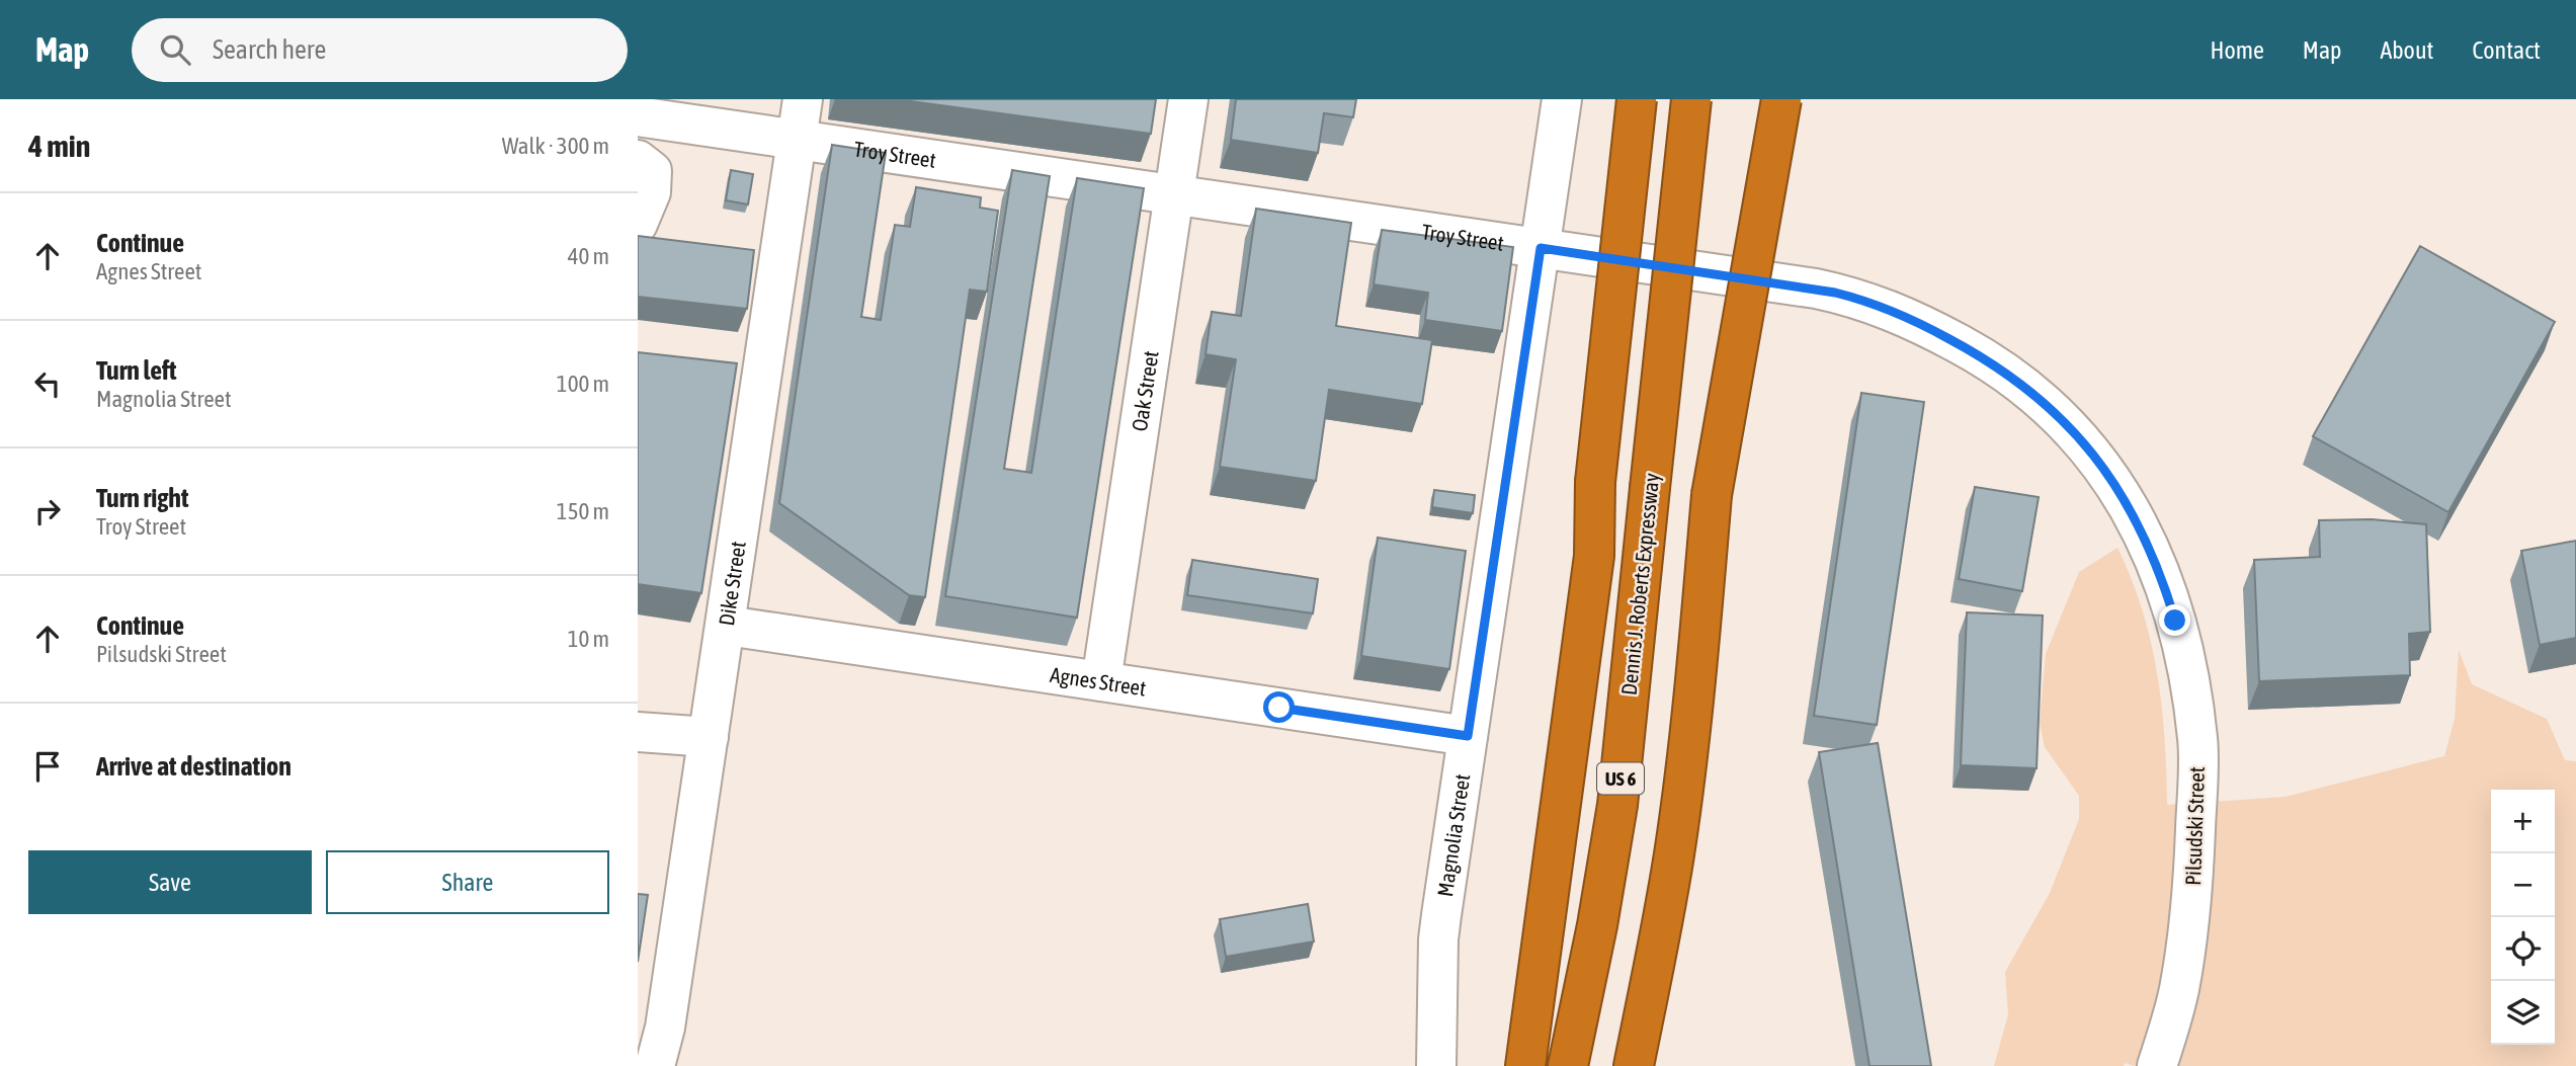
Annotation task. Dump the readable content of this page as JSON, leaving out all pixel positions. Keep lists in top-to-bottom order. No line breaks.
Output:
{"streets":{"highway":["Dennis J. Roberts Expressway","US 6"],"street":["Troy Street","Oak Street","Dike Street","Agnes Street","Pilsudski Street","Magnolia Street"]},"crossings":[["Troy Street","Oak Street"],["Troy Street","Dike Street"],["Troy Street","Pilsudski Street"],["Troy Street","Magnolia Street"],["Oak Street","Agnes Street"],["Dike Street","Agnes Street"],["Agnes Street","Magnolia Street"]],"page":{"header":"Map","search":"Search here","nav":["Home","Map","About","Contact"],"heading":["4 min","Walk · 300 m"],"list":[["Continue","Agnes Street","40 m"],["Turn left","Magnolia Street","100 m"],["Turn right","Troy Street","150 m"],["Continue","Pilsudski Street","10 m"],"Arrive at destination"],"map_buttons":["+","−"],"buttons":["Save","Share"]}}
